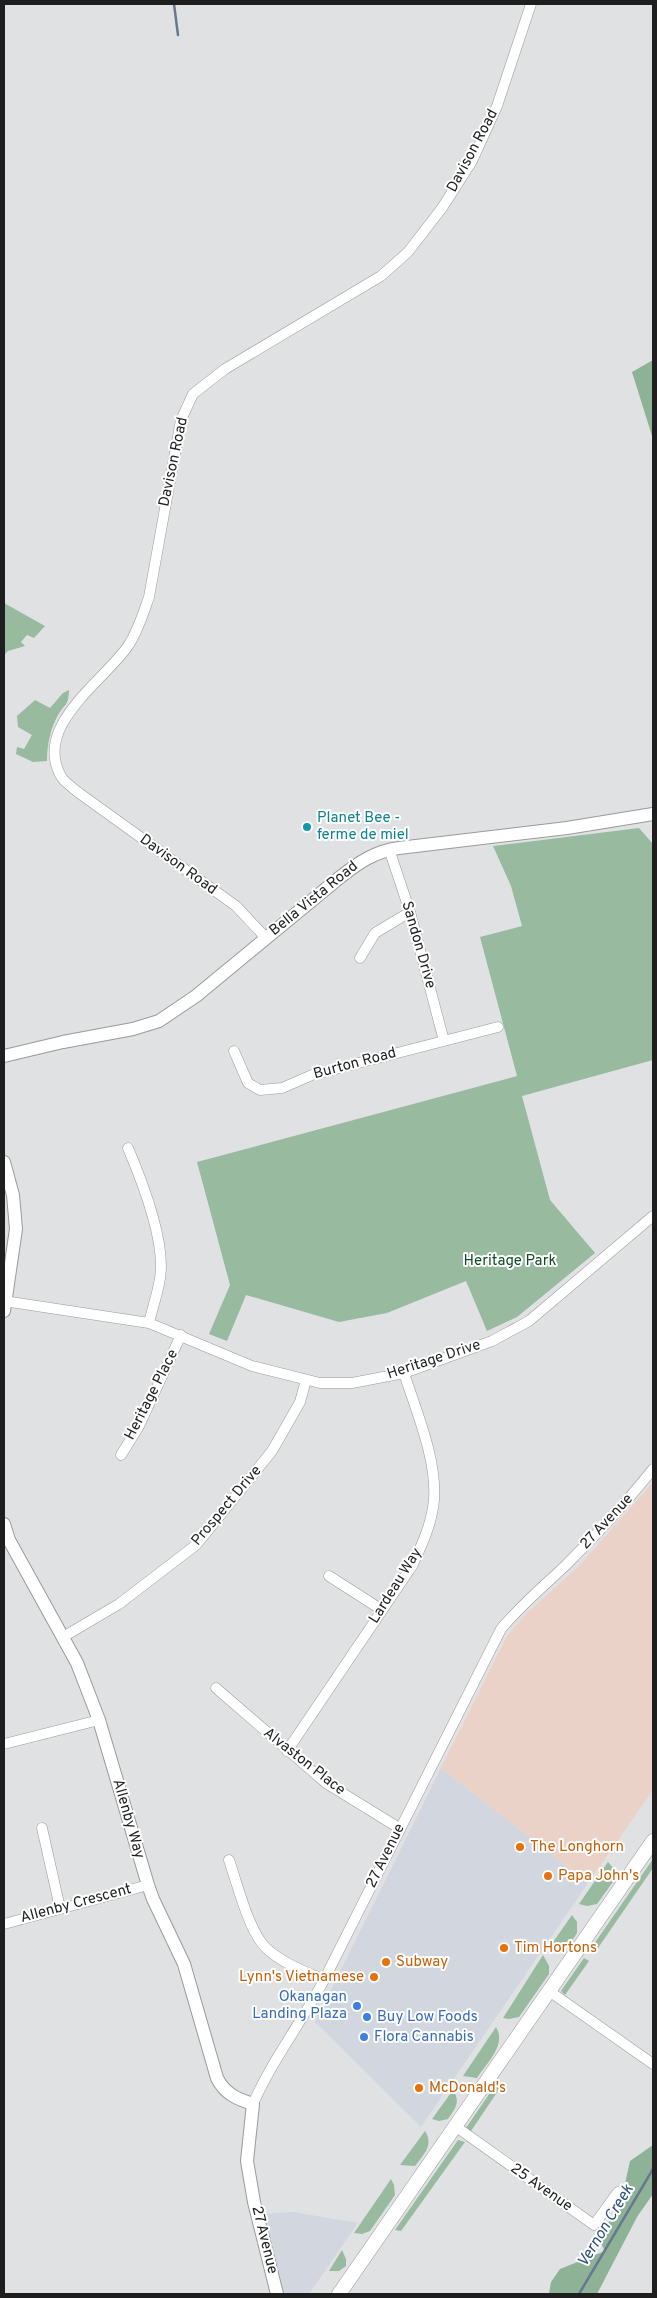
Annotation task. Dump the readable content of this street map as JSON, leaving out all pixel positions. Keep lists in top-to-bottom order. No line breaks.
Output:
{"streets":{"street":["Davison Road","Bella Vista Road","Sandon Drive","Burton Road","Heritage Drive","Heritage Place","Prospect Drive","27 Avenue","Lardeau Way","Alvaston Place","Allenby Way","Allenby Crescent","25 Avenue"]},"crossings":[["Davison Road","Bella Vista Road"],["Bella Vista Road","Sandon Drive"],["Sandon Drive","Burton Road"],["Heritage Drive","Heritage Place"],["Heritage Drive","Prospect Drive"],["Heritage Drive","Lardeau Way"],["Prospect Drive","Allenby Way"],["27 Avenue","Alvaston Place"],["27 Avenue","Allenby Way"],["Lardeau Way","Alvaston Place"],["Allenby Way","Allenby Crescent"]],"water":["Vernon Creek"],"parks":["Heritage Park"],"places":["Planet Bee - ferme de miel","The Longhorn","Papa John's","Tim Hortons","Subway","Lynn's Vietnamese","Okanagan Landing Plaza","Buy Low Foods","Flora Cannabis","McDonald's"]}
